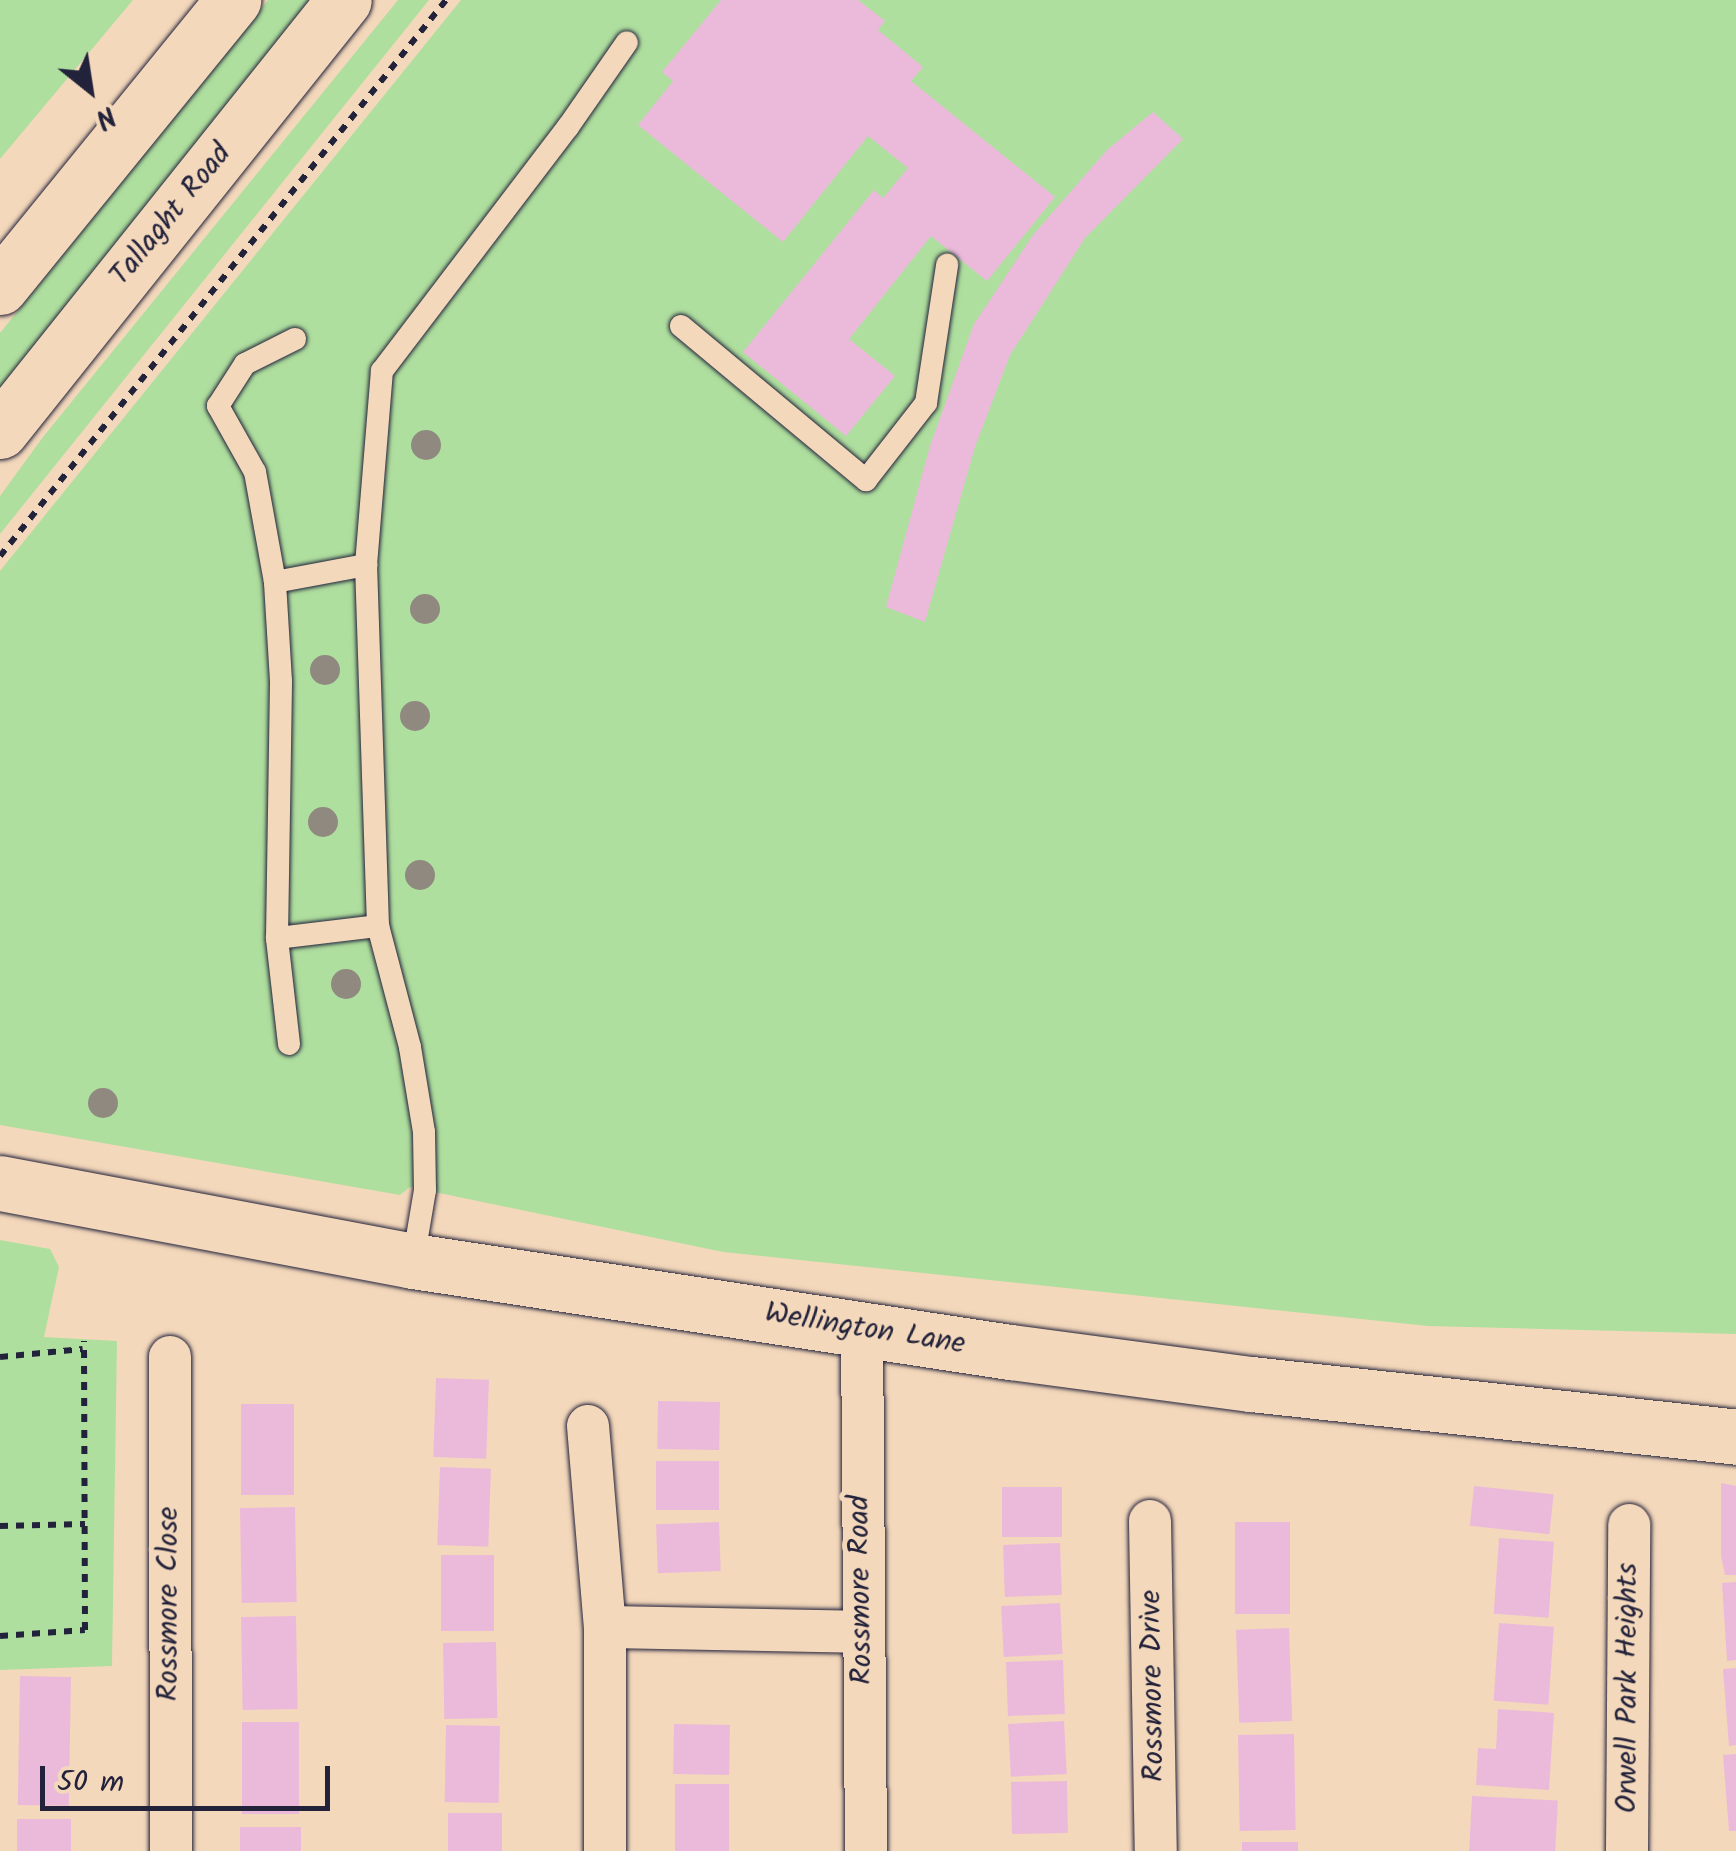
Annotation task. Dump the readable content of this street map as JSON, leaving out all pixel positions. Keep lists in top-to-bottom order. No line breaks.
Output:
{"streets":{"street":["Tallaght Road","Wellington Lane","Rossmore Road","Rossmore Close","Rossmore Drive","Orwell Park Heights"]},"crossings":[["Wellington Lane","Rossmore Road"]],"scale_bar":"50 m","north":"bottom right"}
